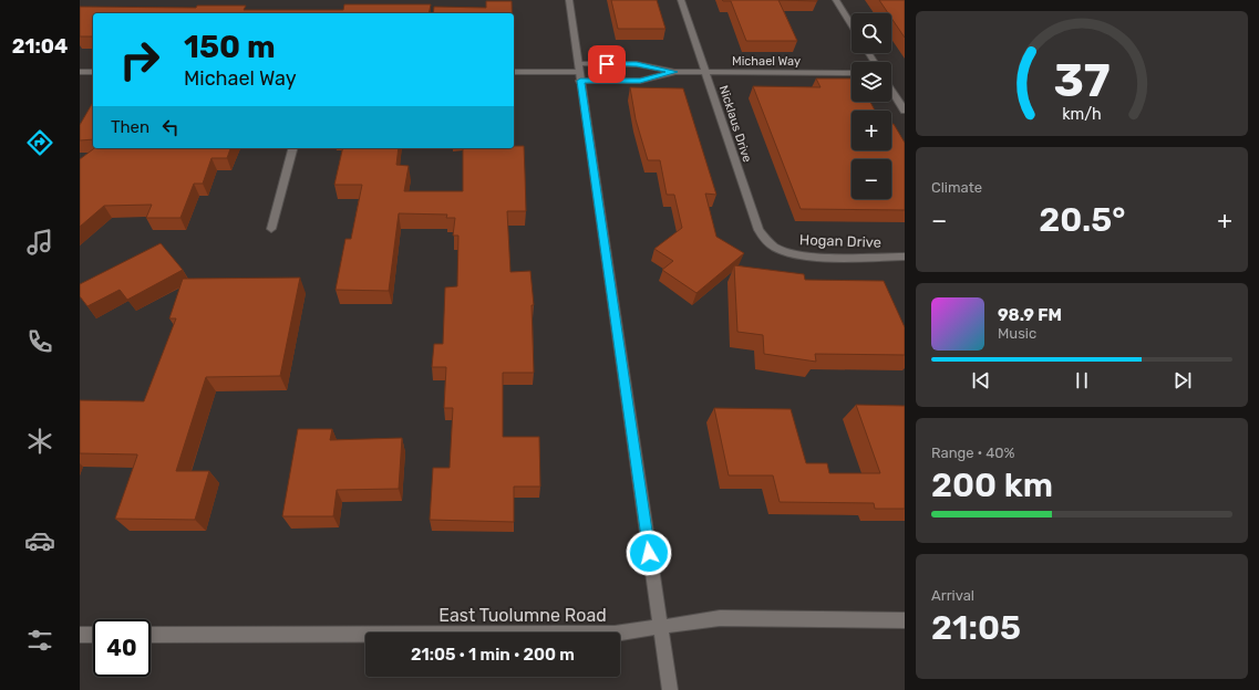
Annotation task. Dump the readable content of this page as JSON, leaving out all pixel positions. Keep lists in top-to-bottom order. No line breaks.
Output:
{"streets":{"street":["Michael Way","Nicklaus Drive","Hogan Drive","East Tuolumne Road"]},"crossings":[["Michael Way","Nicklaus Drive"],["Nicklaus Drive","Hogan Drive"]],"page":{"tabs":"21:04","map_buttons":["+","−"],"turn":["150 m","Michael Way"],"then":"Then","tile":["Climate",["Range · 40%","200 km"],["Arrival","21:05"]],"heat":["−","20.5°","+"],"song":["98.9 FM","Music"],"limit":"40","trip":"21:05 · 1 min · 200 m","gauge":["37","km/h"]}}
